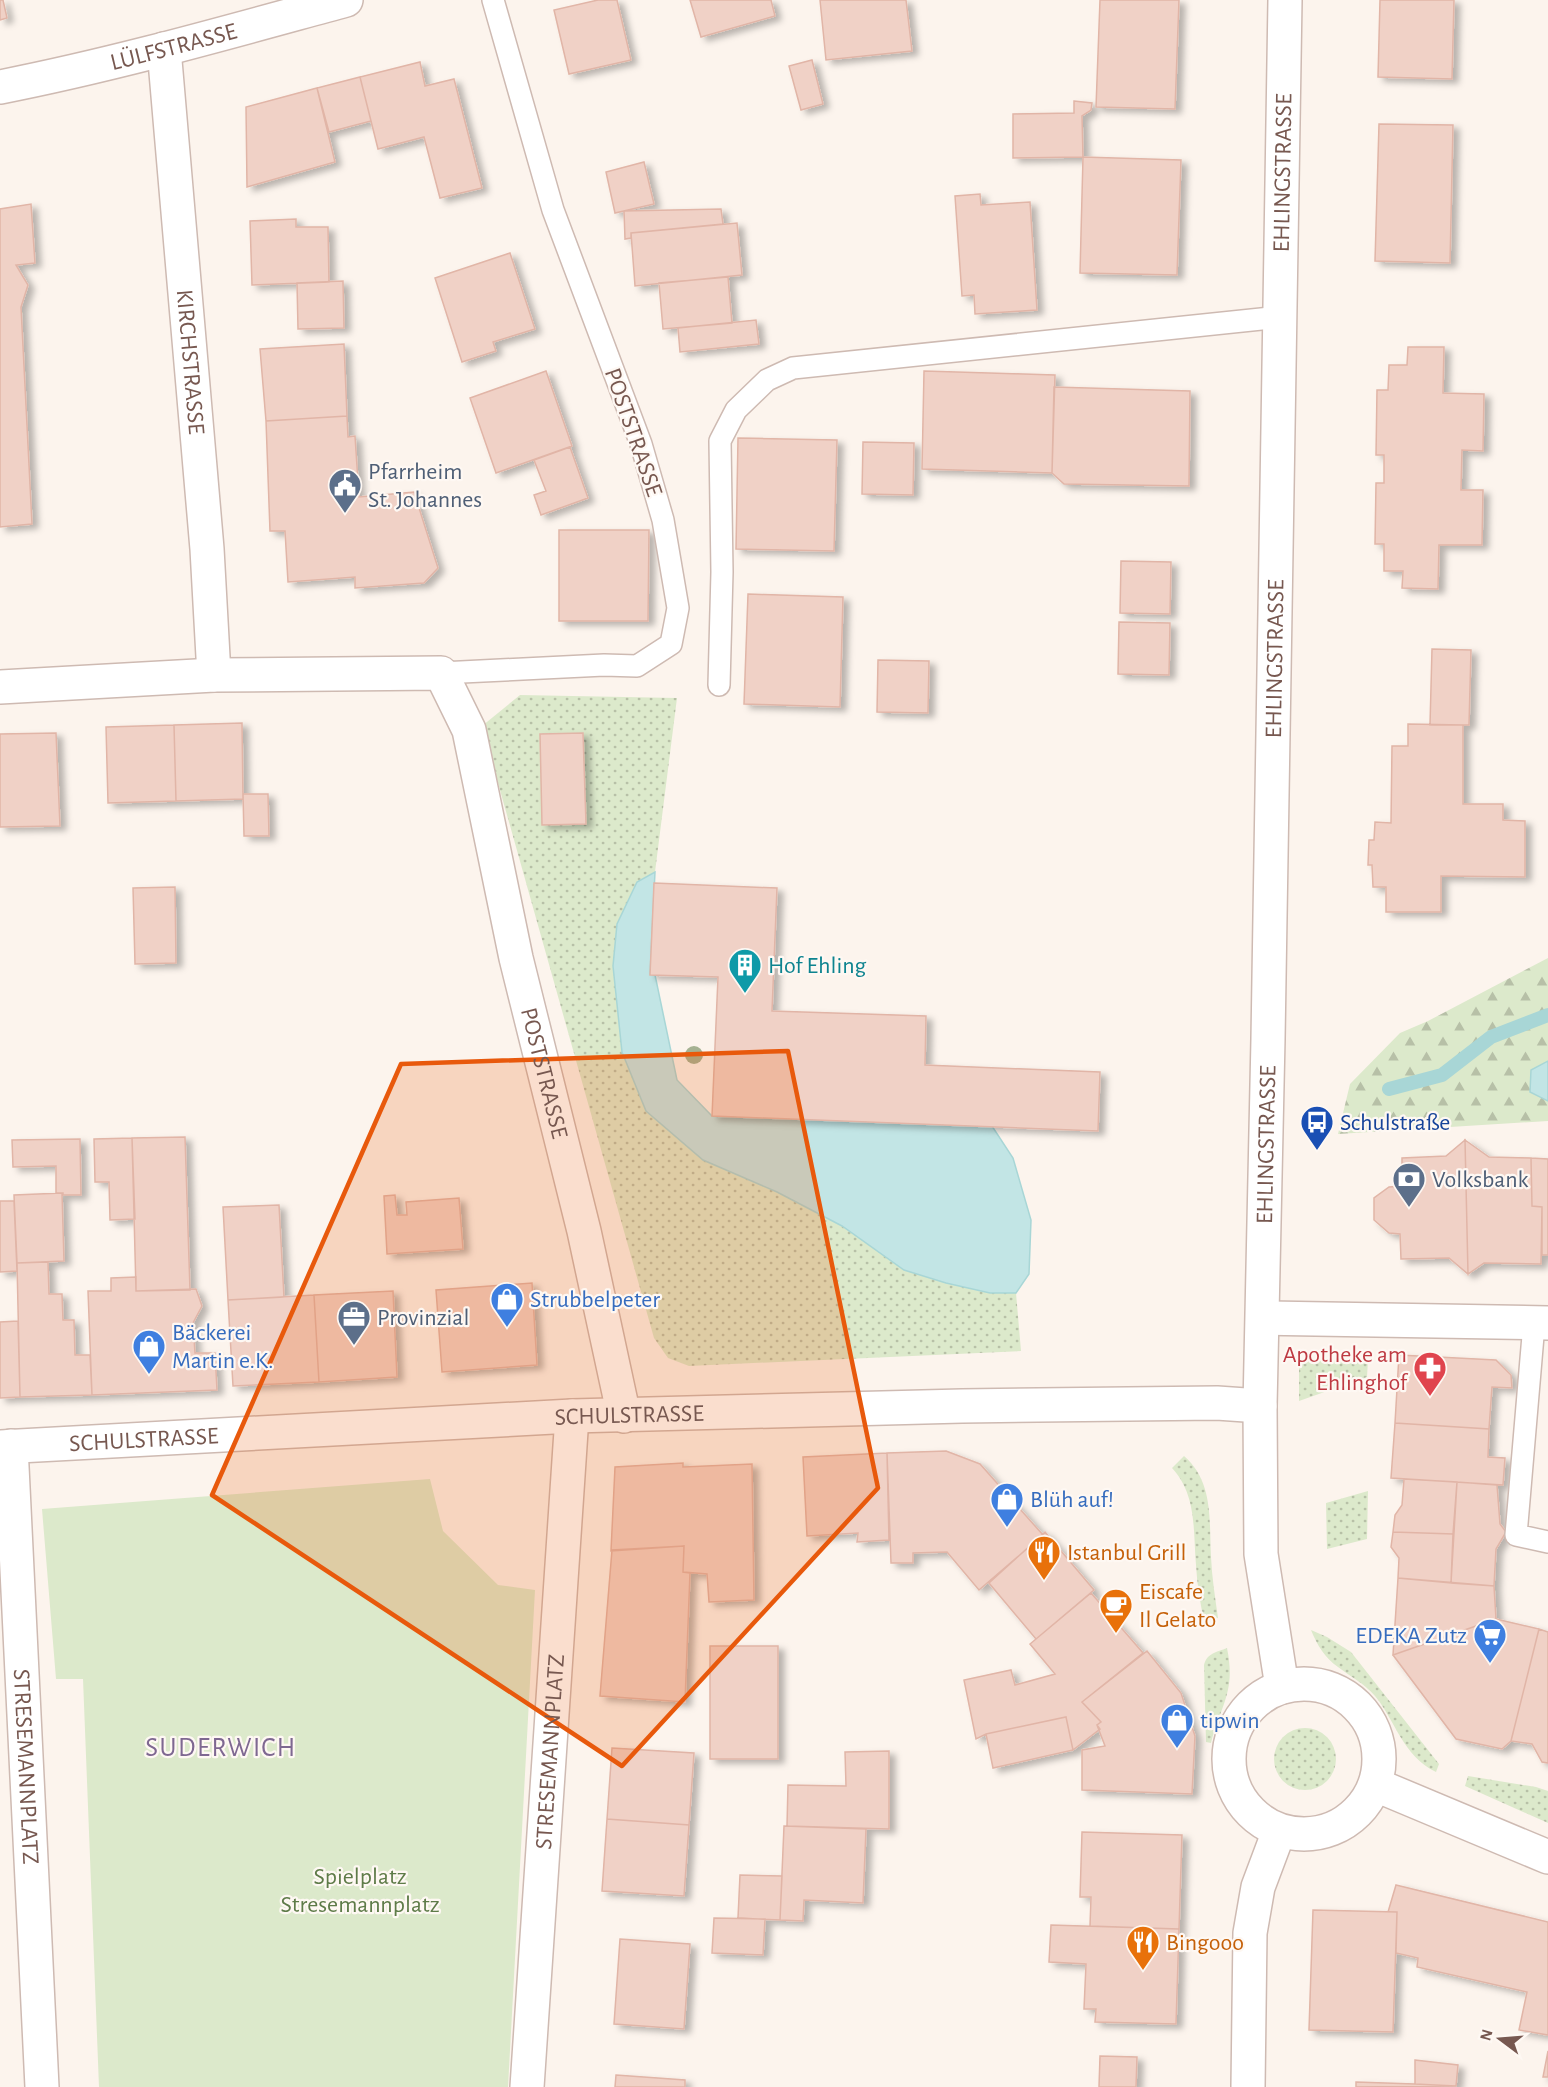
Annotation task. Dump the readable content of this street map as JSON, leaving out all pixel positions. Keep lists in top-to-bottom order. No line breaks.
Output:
{"streets":{"street":["LÜLFSTRASSE","EHLINGSTRASSE","KIRCHSTRASSE","POSTSTRASSE","SCHULSTRASSE","STRESEMANNPLATZ"]},"crossings":[["LÜLFSTRASSE","KIRCHSTRASSE"],["EHLINGSTRASSE","SCHULSTRASSE"],["POSTSTRASSE","SCHULSTRASSE"],["SCHULSTRASSE","STRESEMANNPLATZ"]],"districts":["SUDERWICH"],"parks":["Spielplatz Stresemannplatz"],"places":{"public building":["Pfarrheim St. Johannes"],"building":["Hof Ehling"],"bus stop":["Schulstraße"],"bank":["Volksbank"],"shop":["Strubbelpeter","Bäckerei Martin e.K.","Blüh auf!","tipwin"],"office":["Provinzial"],"pharmacy":["Apotheke am Ehlinghof"],"restaurant":["Istanbul Grill","Bingooo"],"cafe":["Eiscafe Il Gelato"],"supermarket":["EDEKA Zutz"]},"north":"left"}
